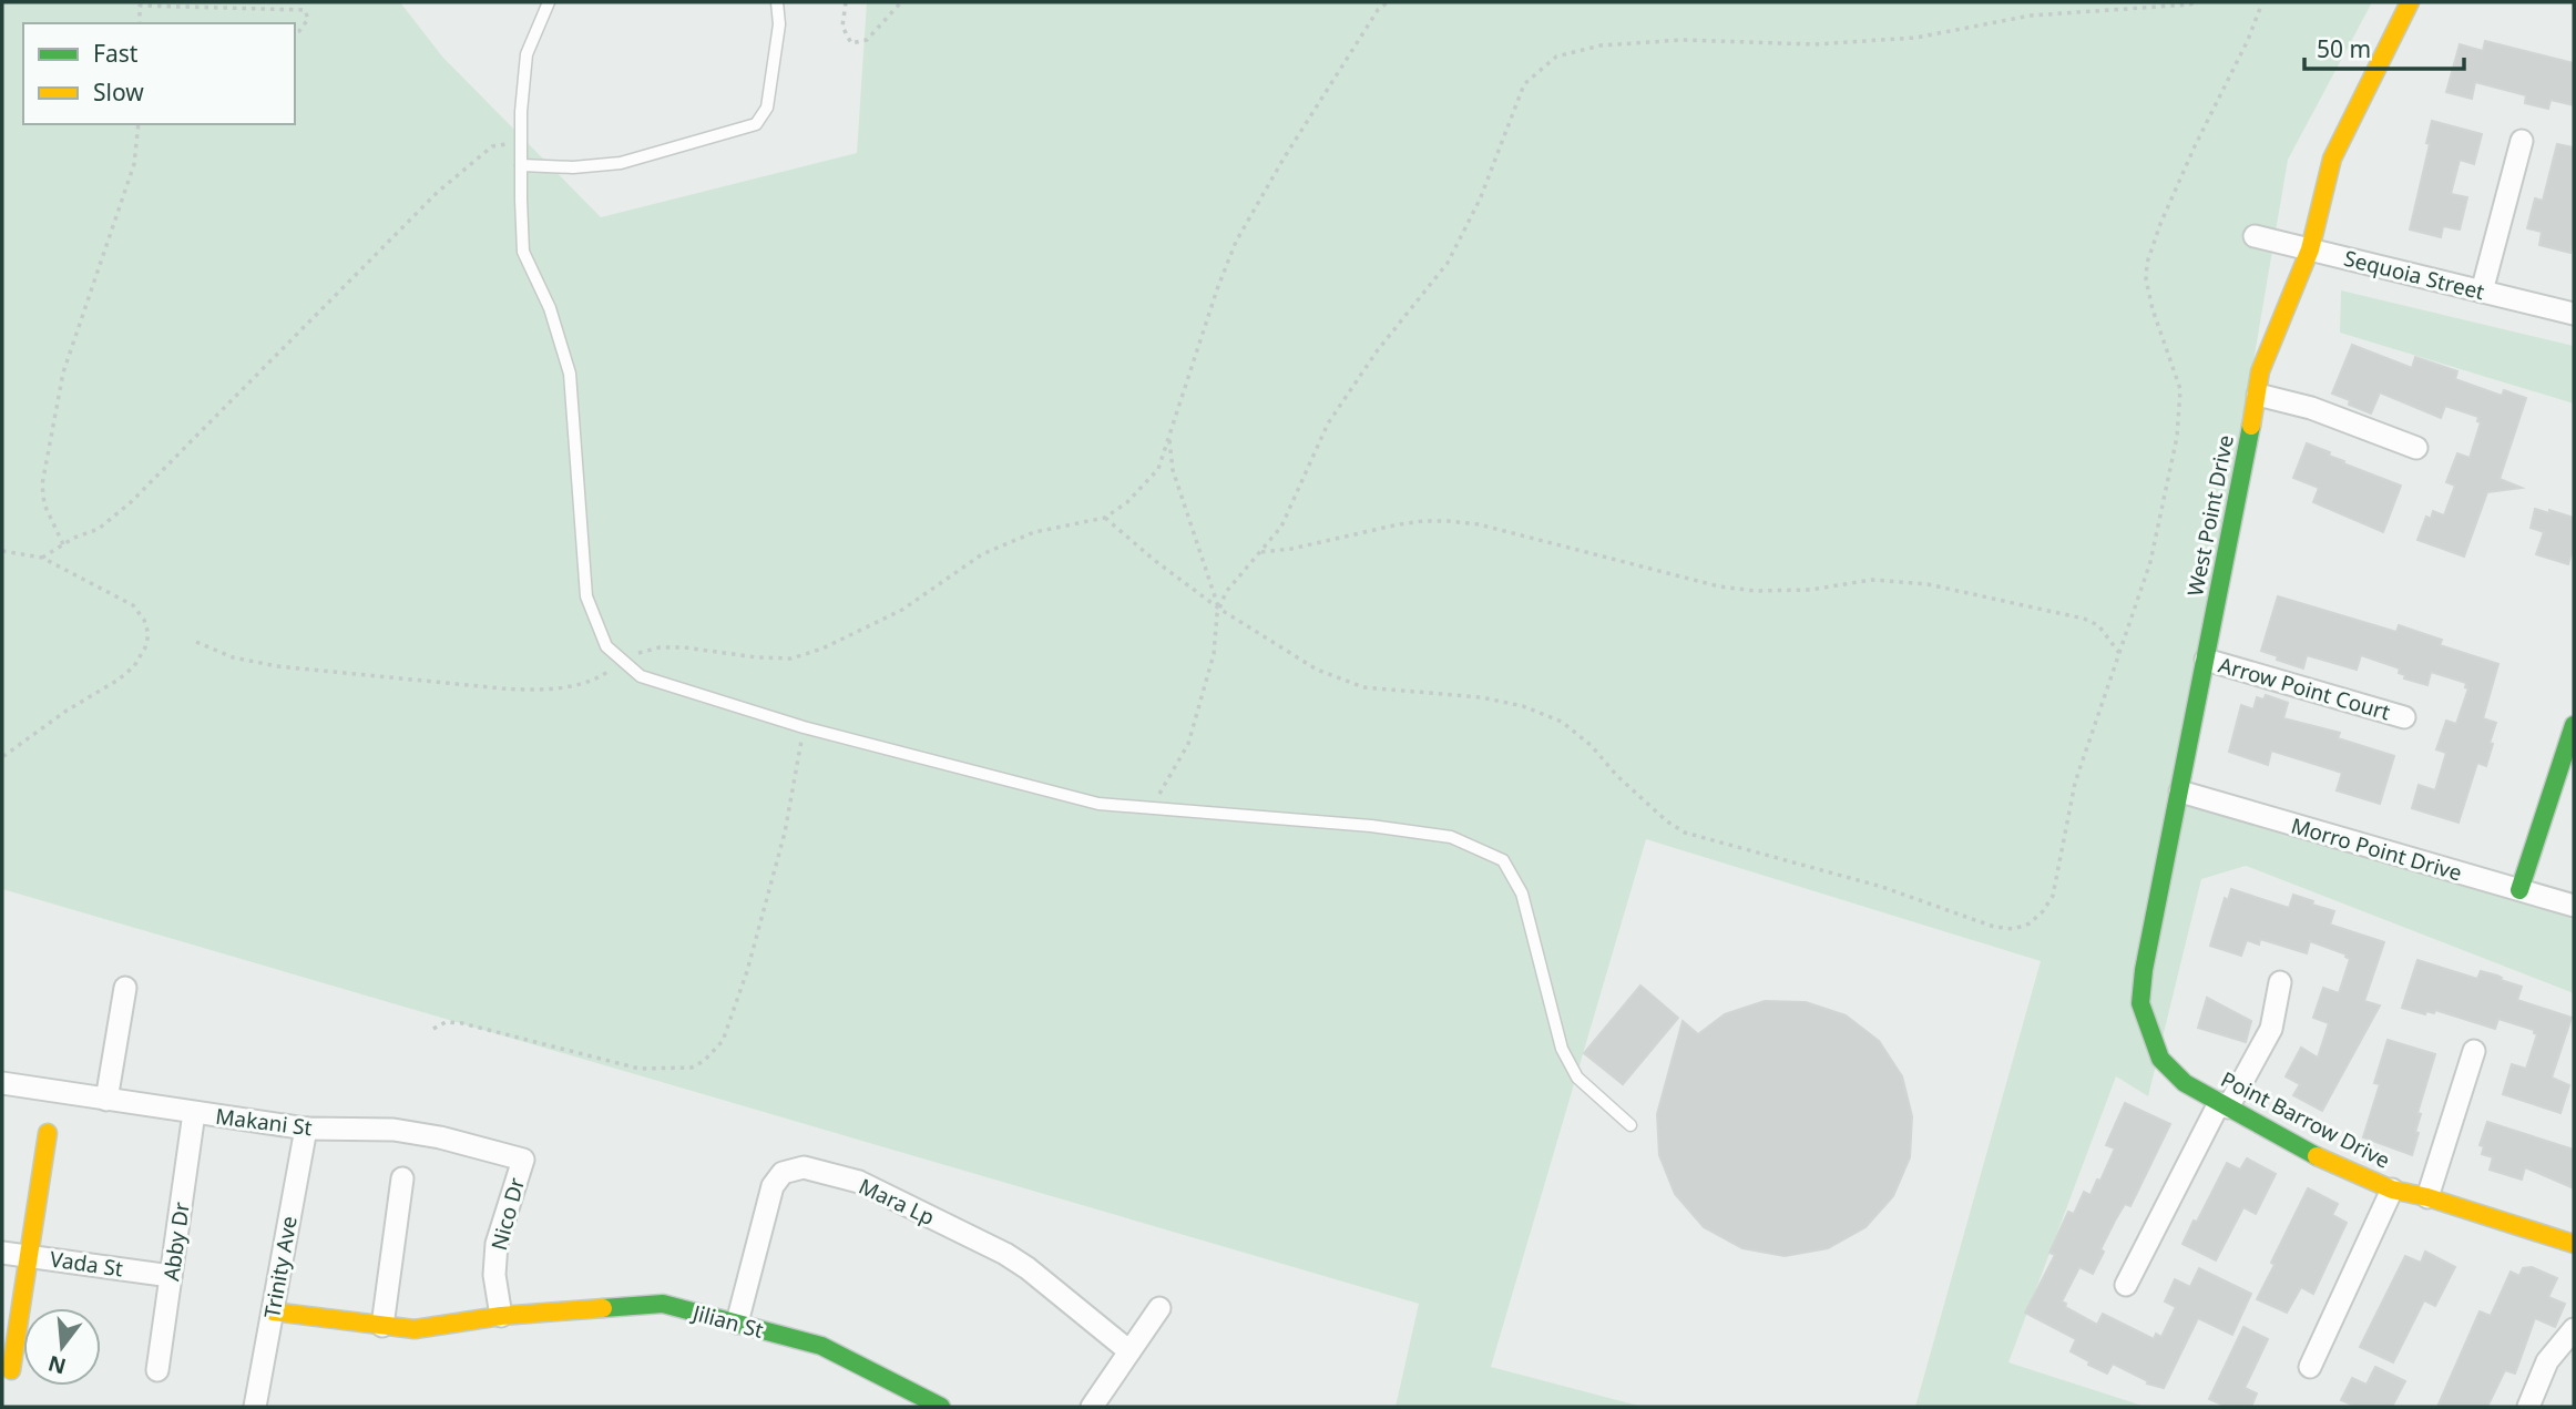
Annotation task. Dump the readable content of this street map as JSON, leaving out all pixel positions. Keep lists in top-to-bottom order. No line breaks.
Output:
{"streets":{"street":["Sequoia Street","West Point Drive","Arrow Point Court","Morro Point Drive","Point Barrow Drive","Makani St","Mara Lp","Nico Dr","Abby Dr","Vada St","Trinity Ave","Jilian St"]},"crossings":[["Sequoia Street","West Point Drive"],["West Point Drive","Arrow Point Court"],["West Point Drive","Morro Point Drive"],["West Point Drive","Point Barrow Drive"],["Makani St","Nico Dr"],["Makani St","Abby Dr"],["Makani St","Trinity Ave"],["Mara Lp","Jilian St"],["Nico Dr","Jilian St"],["Abby Dr","Vada St"],["Trinity Ave","Jilian St"]],"legend":["Fast","Slow"],"scale_bar":"50 m","north":"bottom"}
